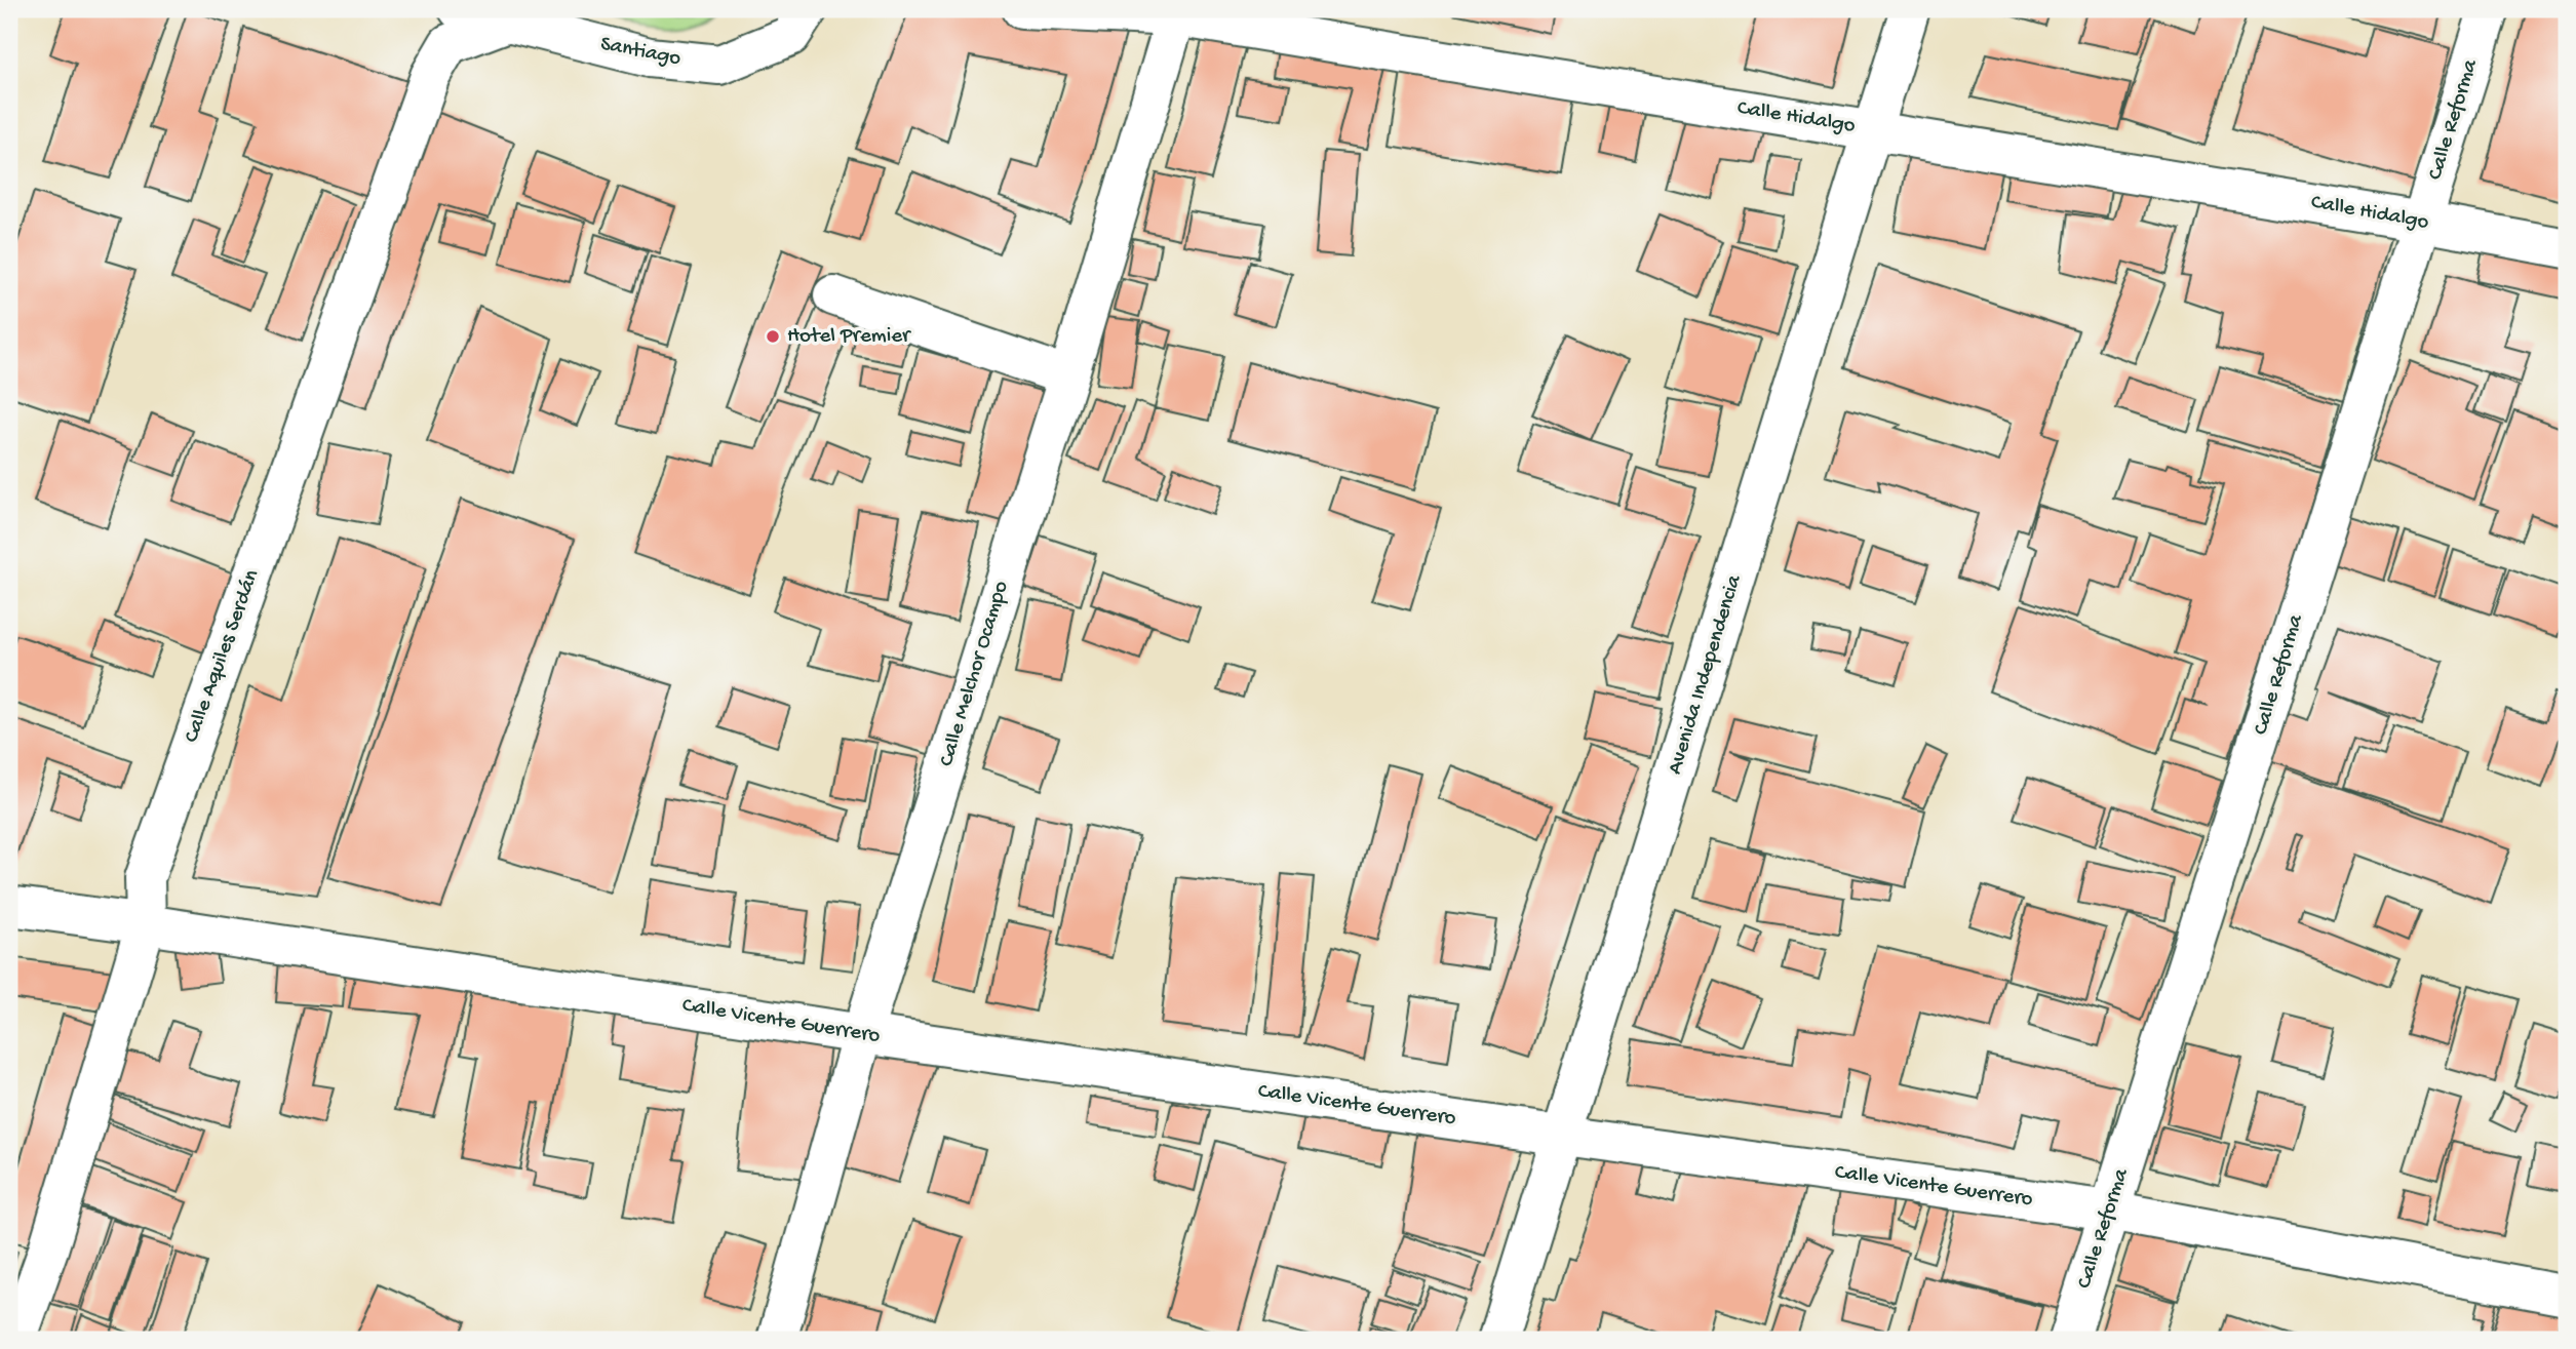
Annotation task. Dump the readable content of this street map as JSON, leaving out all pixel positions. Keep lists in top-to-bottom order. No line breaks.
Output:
{"streets":{"street":["Santiago","Calle Hidalgo","Calle Reforma","Calle Aquiles Serdán","Calle Melchor Ocampo","Avenida Independencia","Calle Vicente Guerrero"]},"crossings":[["Santiago","Calle Aquiles Serdán"],["Calle Hidalgo","Calle Reforma"],["Calle Hidalgo","Calle Melchor Ocampo"],["Calle Hidalgo","Avenida Independencia"],["Calle Reforma","Calle Vicente Guerrero"],["Calle Aquiles Serdán","Calle Vicente Guerrero"],["Calle Melchor Ocampo","Calle Vicente Guerrero"],["Avenida Independencia","Calle Vicente Guerrero"]],"places":["Hotel Premier"]}
